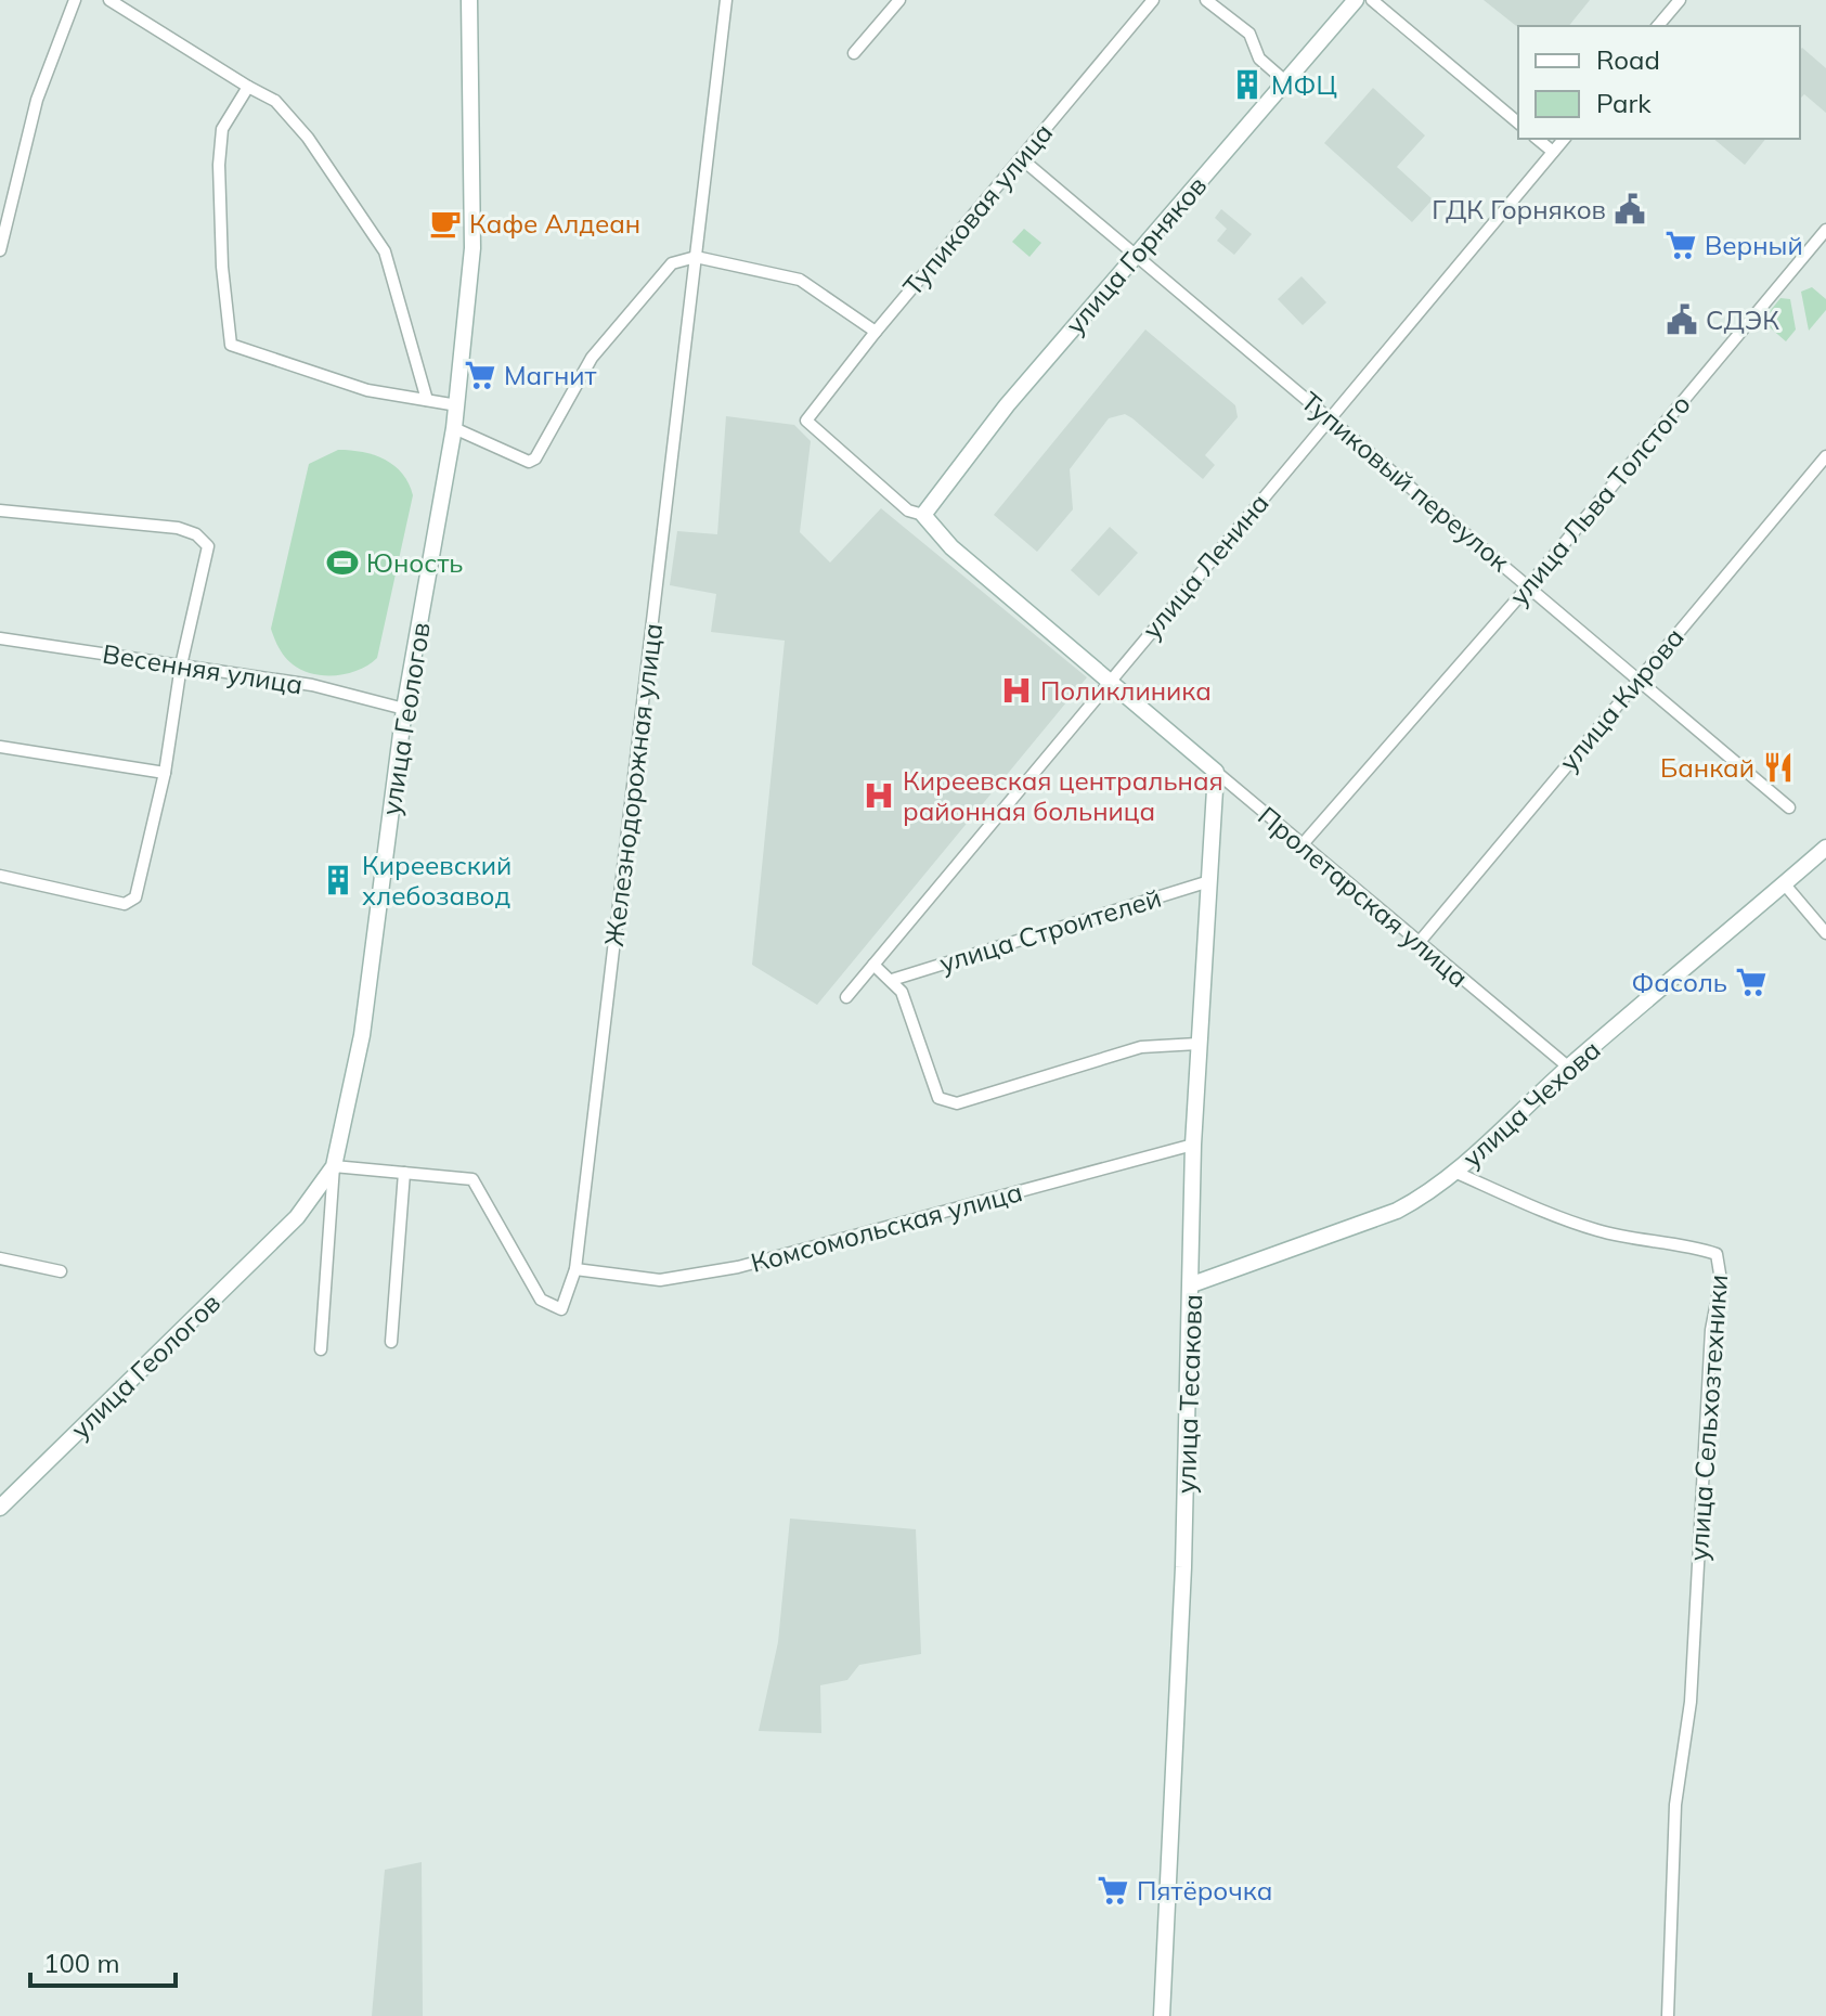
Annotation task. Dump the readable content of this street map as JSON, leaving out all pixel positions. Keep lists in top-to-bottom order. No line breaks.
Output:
{"streets":{"main road":["улица Горняков","улица Геологов","Пролетарская улица","улица Чехова","улица Тесакова"],"street":["Тупиковая улица","Тупиковый переулок","улица Льва Толстого","улица Ленина","Весенняя улица","улица Кирова","Железнодорожная улица","улица Строителей","Комсомольская улица","улица Сельхозтехники"]},"crossings":[["Тупиковая улица","Тупиковый переулок"],["Тупиковая улица","Пролетарская улица"],["улица Горняков","Тупиковый переулок"],["улица Горняков","Пролетарская улица"],["Тупиковый переулок","улица Льва Толстого"],["Тупиковый переулок","улица Ленина"],["Тупиковый переулок","улица Кирова"],["улица Льва Толстого","Пролетарская улица"],["улица Ленина","Пролетарская улица"],["Весенняя улица","улица Геологов"],["улица Кирова","Пролетарская улица"],["Железнодорожная улица","Комсомольская улица"],["Пролетарская улица","улица Чехова"],["Пролетарская улица","улица Тесакова"],["улица Строителей","улица Тесакова"],["улица Чехова","улица Тесакова"],["улица Чехова","улица Сельхозтехники"],["Комсомольская улица","улица Тесакова"]],"places":{"building":["МФЦ","Киреевский хлебозавод"],"public building":["ГДК Горняков","СДЭК"],"cafe":["Кафе Алдеан"],"supermarket":["Верный","Магнит","Фасоль","Пятёрочка"],"sports":["Юность"],"hospital":["Поликлиника","Киреевская центральная районная больница"],"restaurant":["Банкай"]},"legend":["Road","Park"],"scale_bar":"100 m"}
